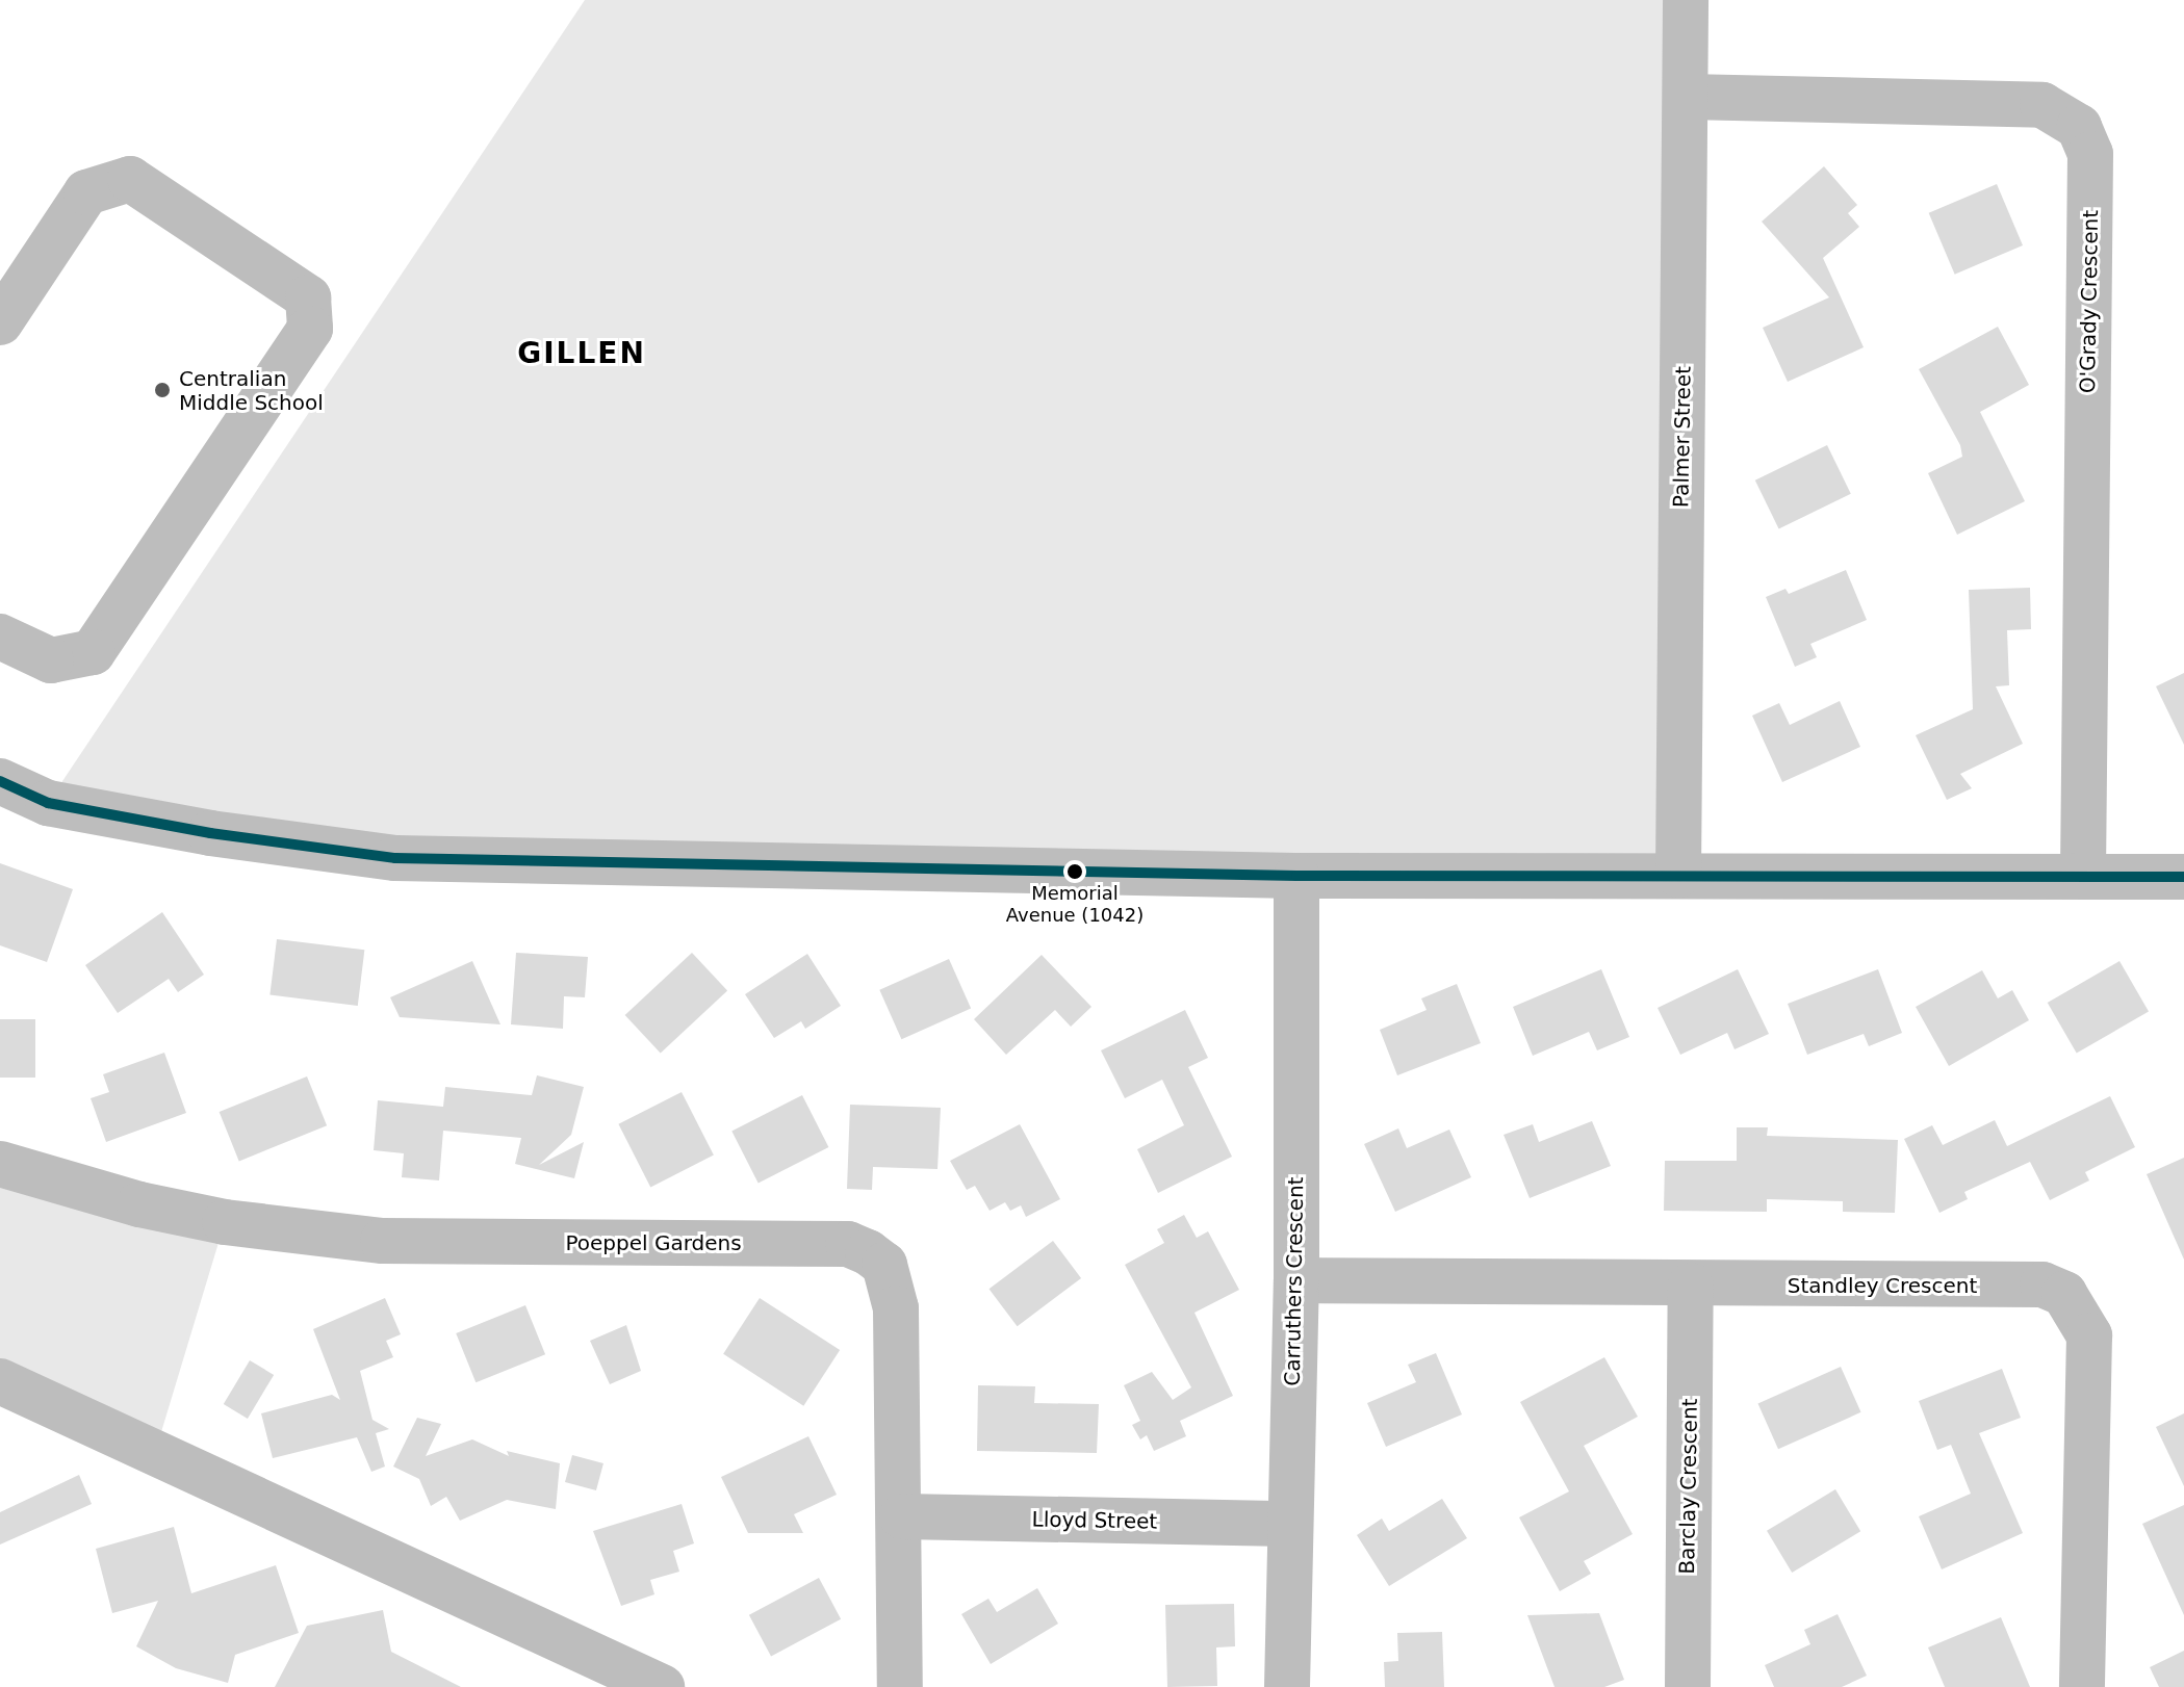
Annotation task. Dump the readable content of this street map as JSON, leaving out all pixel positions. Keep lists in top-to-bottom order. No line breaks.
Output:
{"streets":{"street":["O'Grady Crescent","Palmer Street","Poeppel Gardens","Carruthers Crescent","Standley Crescent","Barclay Crescent","Lloyd Street"]},"crossings":[["O'Grady Crescent","Palmer Street"],["Poeppel Gardens","Lloyd Street"],["Carruthers Crescent","Standley Crescent"],["Carruthers Crescent","Lloyd Street"],["Standley Crescent","Barclay Crescent"]],"districts":["GILLEN"],"places":["Centralian Middle School","Memorial Avenue (1042)"]}
